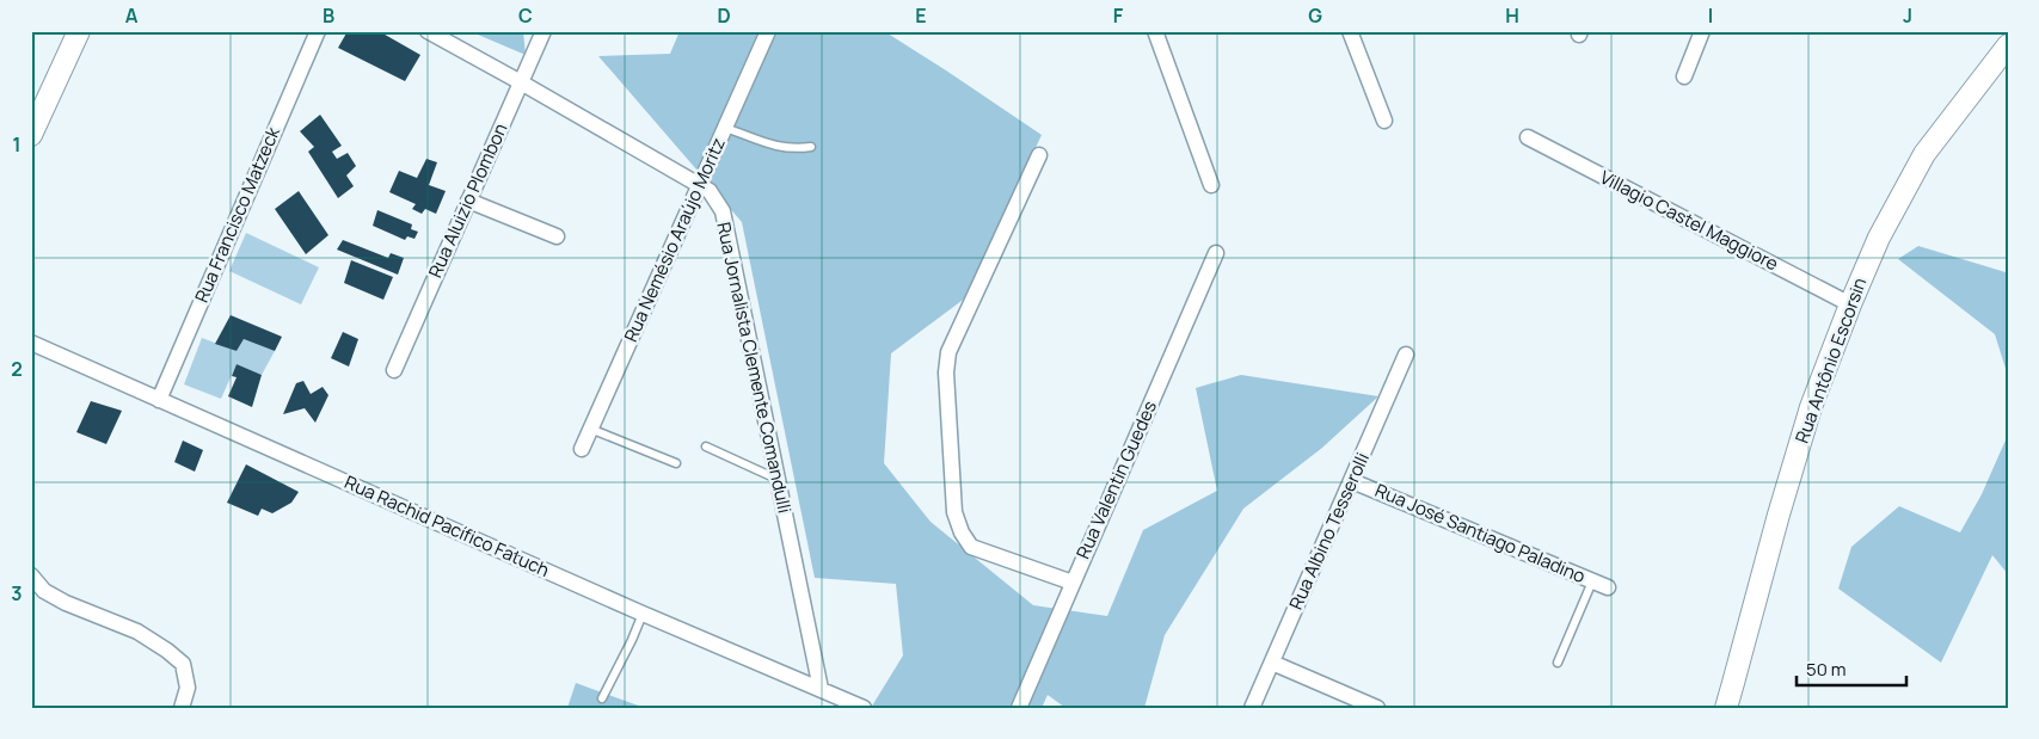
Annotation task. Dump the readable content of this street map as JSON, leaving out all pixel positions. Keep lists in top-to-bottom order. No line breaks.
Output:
{"streets":{"main road":["Rua Antônio Escorsin"],"street":["Rua Aluizio Plombon","Rua Francisco Matzeck","Villagio Castel Maggiore","Rua Nemésio Araújo Moritz","Rua Jornalista Clemente Comandulli","Rua Valentin Guedes","Rua Rachid Pacífico Fatuch","Rua Albino Tesserolli","Rua José Santiago Paladino"]},"crossings":[["Rua Aluizio Plombon","Rua Jornalista Clemente Comandulli"],["Rua Francisco Matzeck","Rua Rachid Pacífico Fatuch"],["Villagio Castel Maggiore","Rua Antônio Escorsin"],["Rua Nemésio Araújo Moritz","Rua Jornalista Clemente Comandulli"],["Rua Jornalista Clemente Comandulli","Rua Rachid Pacífico Fatuch"],["Rua Albino Tesserolli","Rua José Santiago Paladino"]],"scale_bar":"50 m","grid":{"columns":["A","B","C","D","E","F","G","H","I","J"],"rows":["1","2","3"]}}
